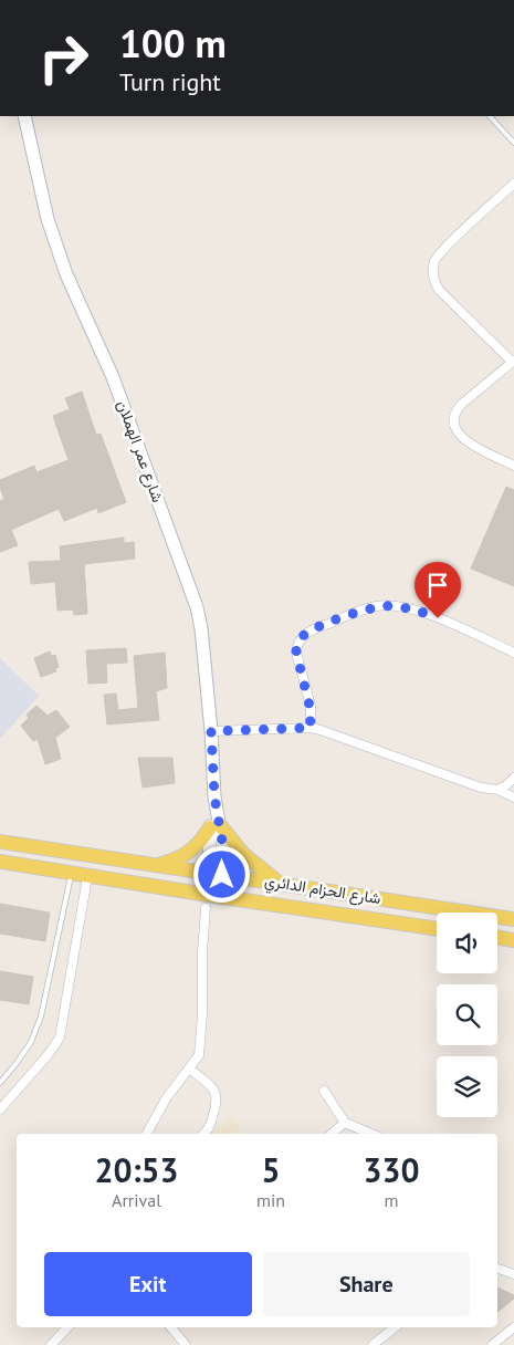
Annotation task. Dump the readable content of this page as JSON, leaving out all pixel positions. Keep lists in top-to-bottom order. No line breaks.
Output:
{"streets":{"main road":["شارع الحزام الدائري"],"street":["شارع عمر الهملان"]},"crossings":[["شارع عمر الهملان","شارع الحزام الدائري"]],"page":{"turn":["100 m","Turn right"],"eta":["20:53","Arrival","5","min","330","m"],"buttons":["Exit","Share"]}}
